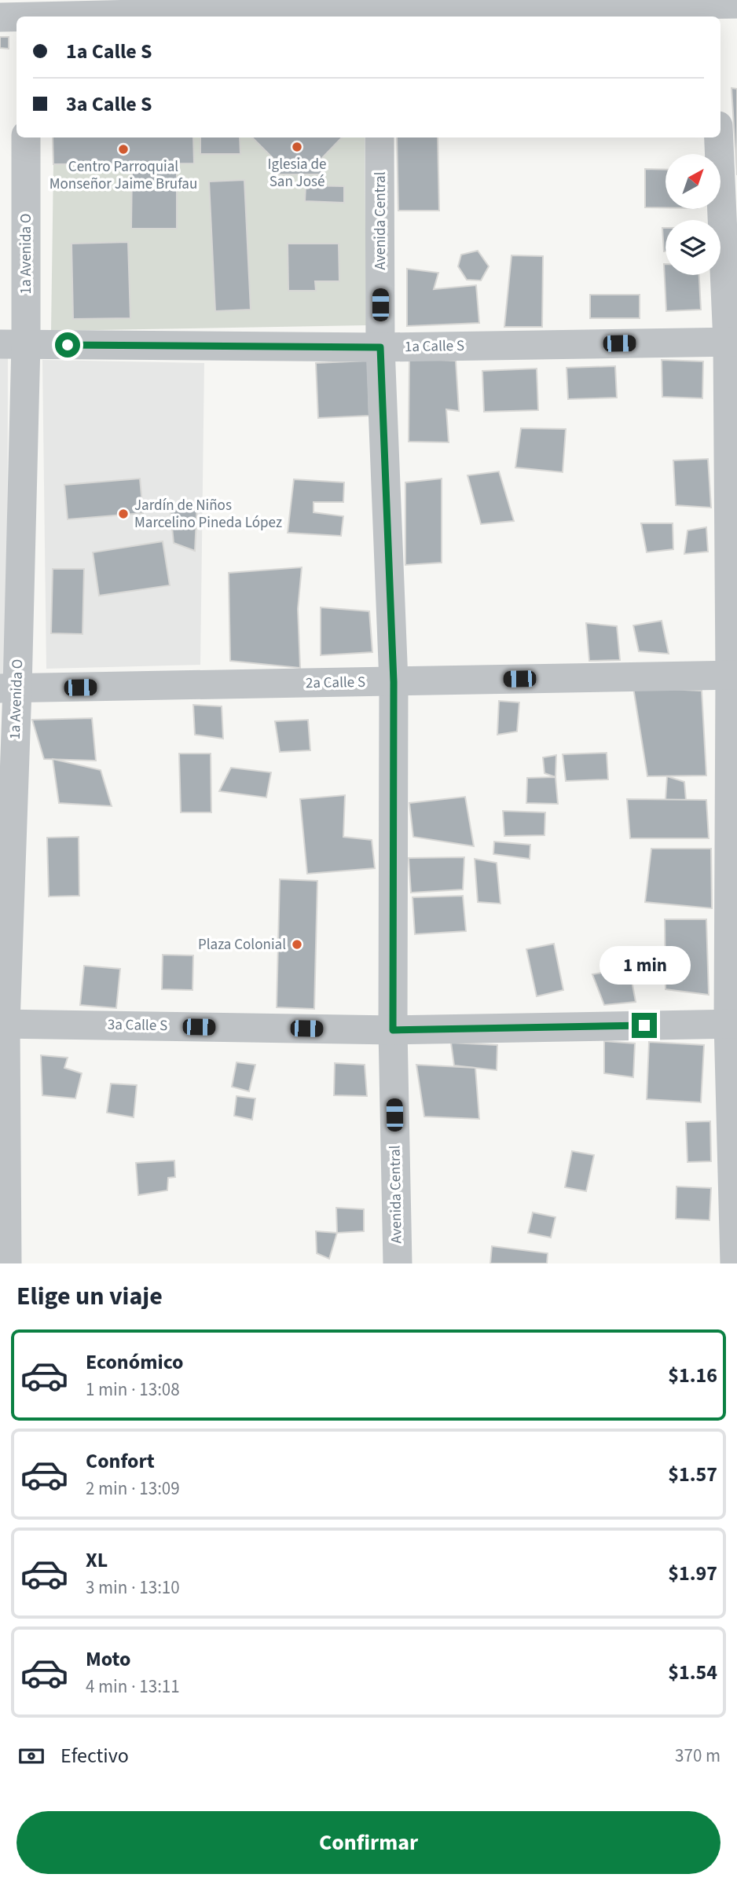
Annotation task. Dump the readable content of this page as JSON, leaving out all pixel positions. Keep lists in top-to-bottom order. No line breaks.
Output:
{"streets":{"street":["Avenida Central","1a Avenida O","1a Calle S","2a Calle S","3a Calle S"]},"crossings":[["Avenida Central","1a Calle S"],["Avenida Central","2a Calle S"],["Avenida Central","3a Calle S"],["1a Avenida O","1a Calle S"],["1a Avenida O","2a Calle S"],["1a Avenida O","3a Calle S"]],"places":["Iglesia de San José","Centro Parroquial Monseñor Jaime Brufau","Jardín de Niños Marcelino Pineda López","Plaza Colonial"],"north":"top right","page":{"banner":["1a Calle S","3a Calle S"],"bubble":"1 min","heading":"Elige un viaje","list":[{"name":"Económico","note":"1 min · 13:08","value":"$1.16"},{"name":"Confort","note":"2 min · 13:09","value":"$1.57"},{"name":"XL","note":"3 min · 13:10","value":"$1.97"},{"name":"Moto","note":"4 min · 13:11","value":"$1.54"}],"pay":["Efectivo","370 m"],"buttons":"Confirmar"}}
